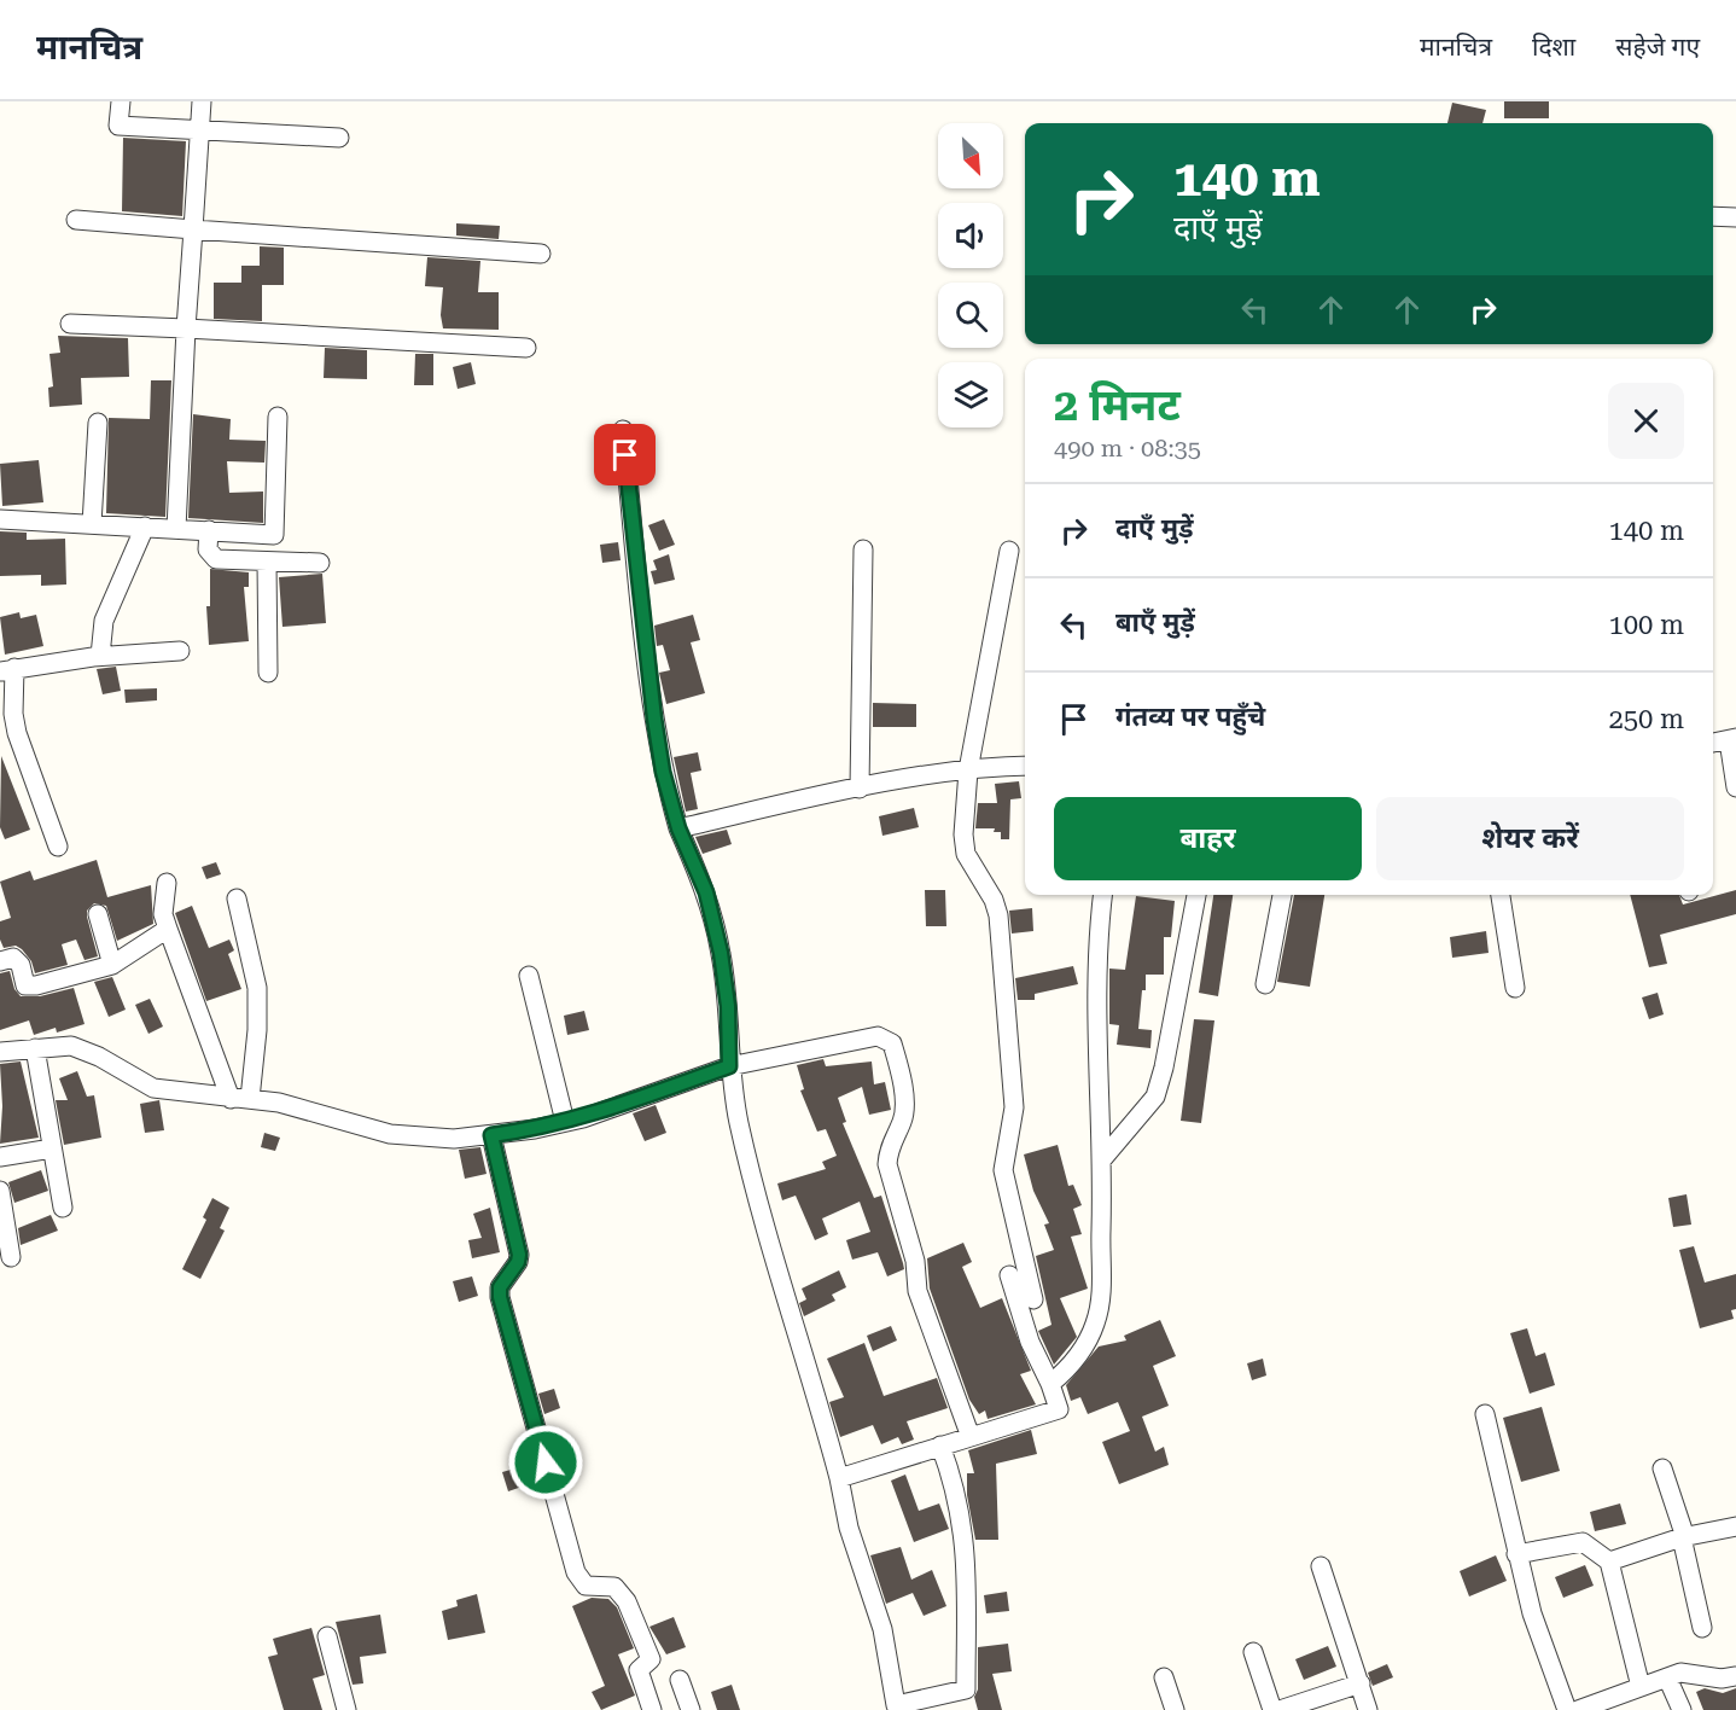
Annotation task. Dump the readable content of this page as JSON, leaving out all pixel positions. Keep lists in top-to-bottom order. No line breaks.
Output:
{"north":"bottom right","page":{"header":"मानचित्र","nav":["मानचित्र","दिशा","सहेजे गए"],"turn":["140 m","दाएँ मुड़ें"],"heading":["2 मिनट","490 m · 08:35"],"list":[{"name":"दाएँ मुड़ें","value":"140 m"},{"name":"बाएँ मुड़ें","value":"100 m"},{"name":"गंतव्य पर पहुँचे","value":"250 m"}],"buttons":["बाहर","शेयर करें"]}}
